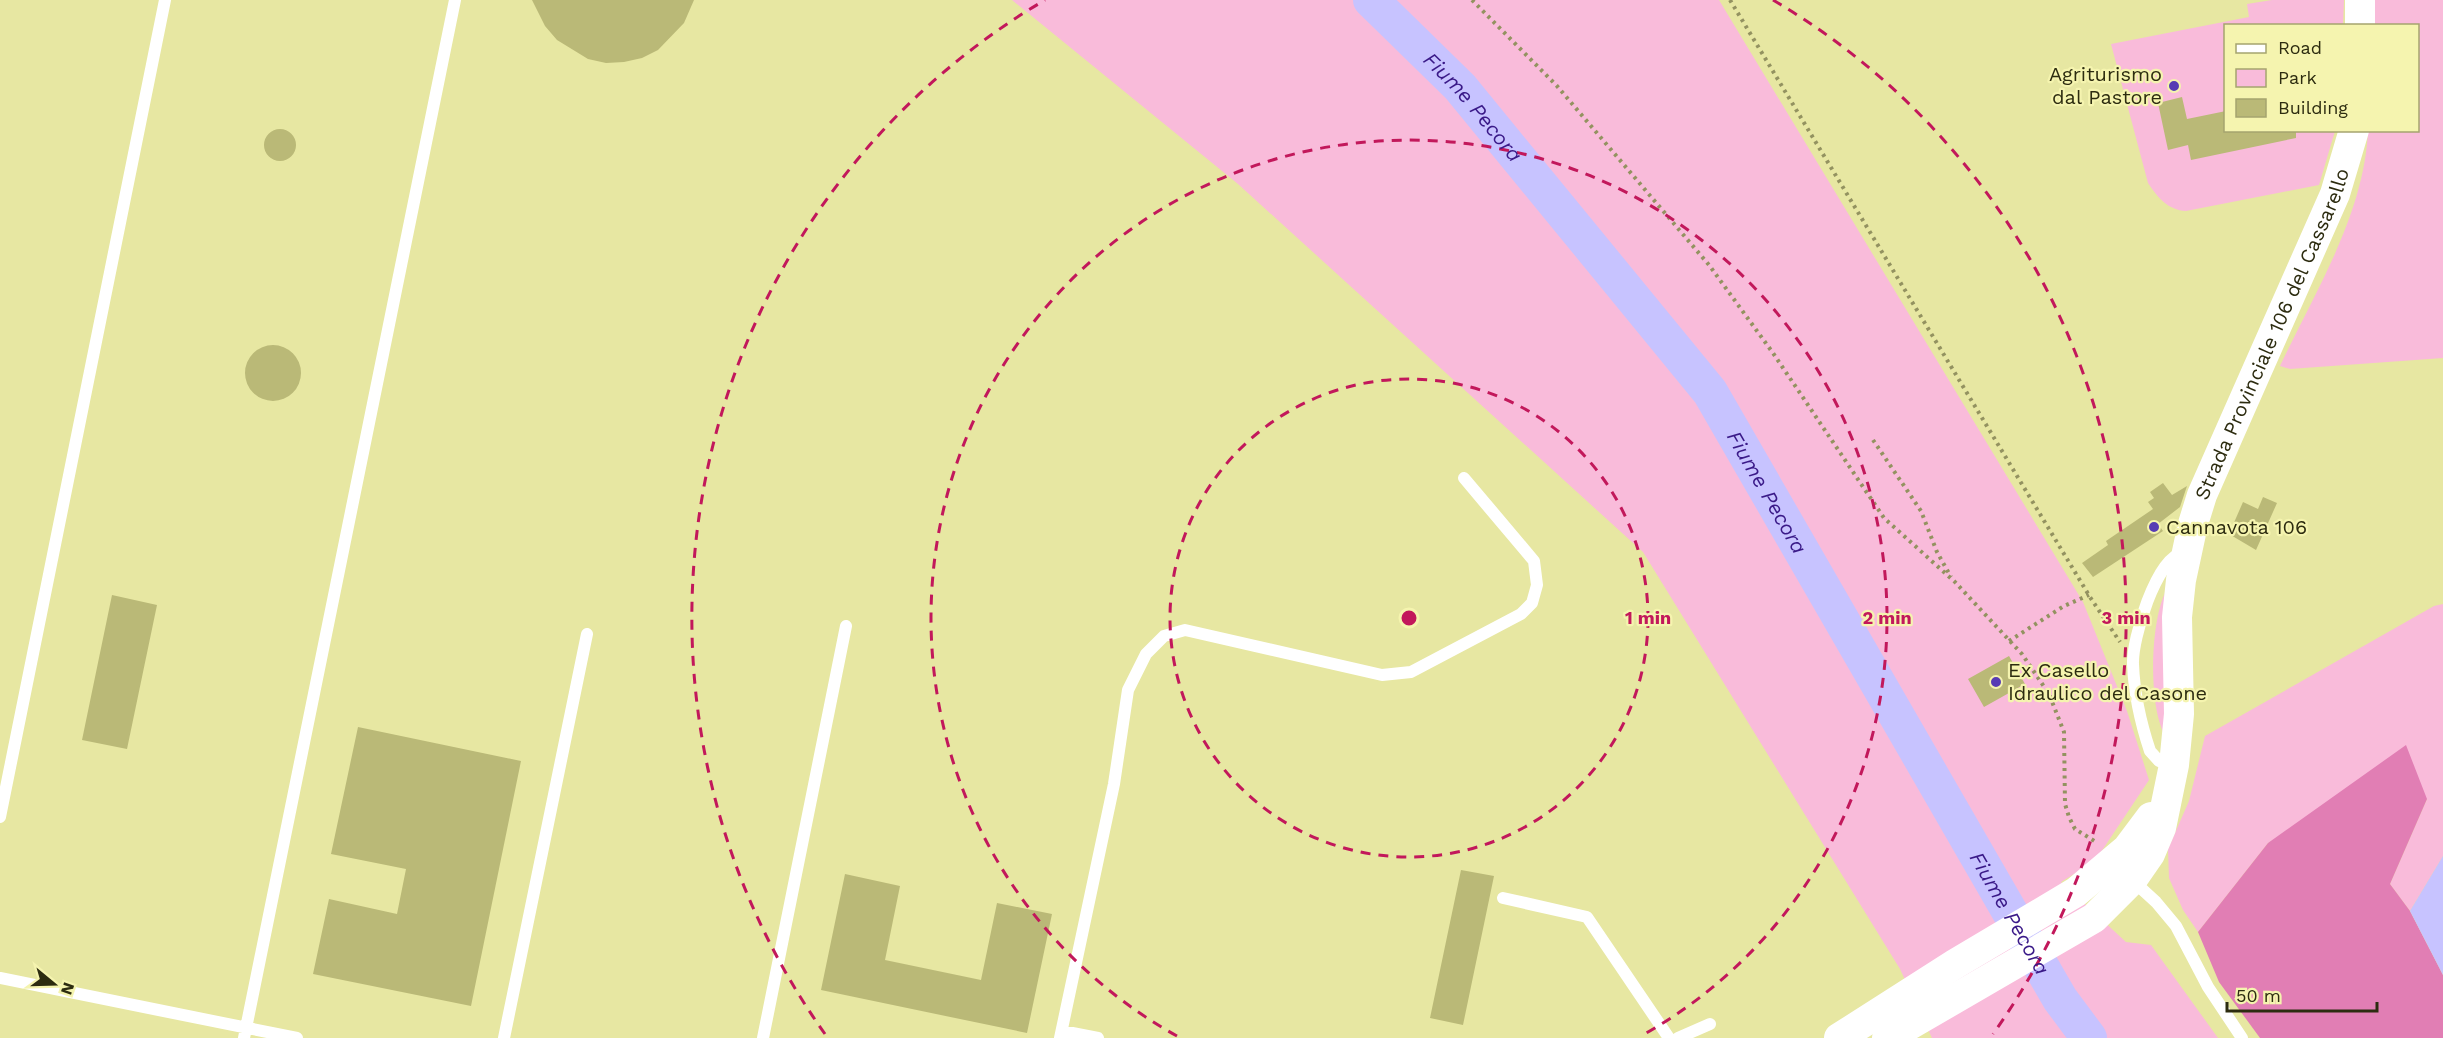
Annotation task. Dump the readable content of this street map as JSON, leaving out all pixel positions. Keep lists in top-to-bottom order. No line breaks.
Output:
{"streets":{"street":["Strada Provinciale 106 del Cassarello"]},"water":["Fiume Pecora"],"places":["Agriturismo dal Pastore","Cannavota 106","Ex Casello Idraulico del Casone"],"legend":["Road","Park","Building"],"scale_bar":"50 m","north":"right","rings":["1 min","2 min","3 min"]}
